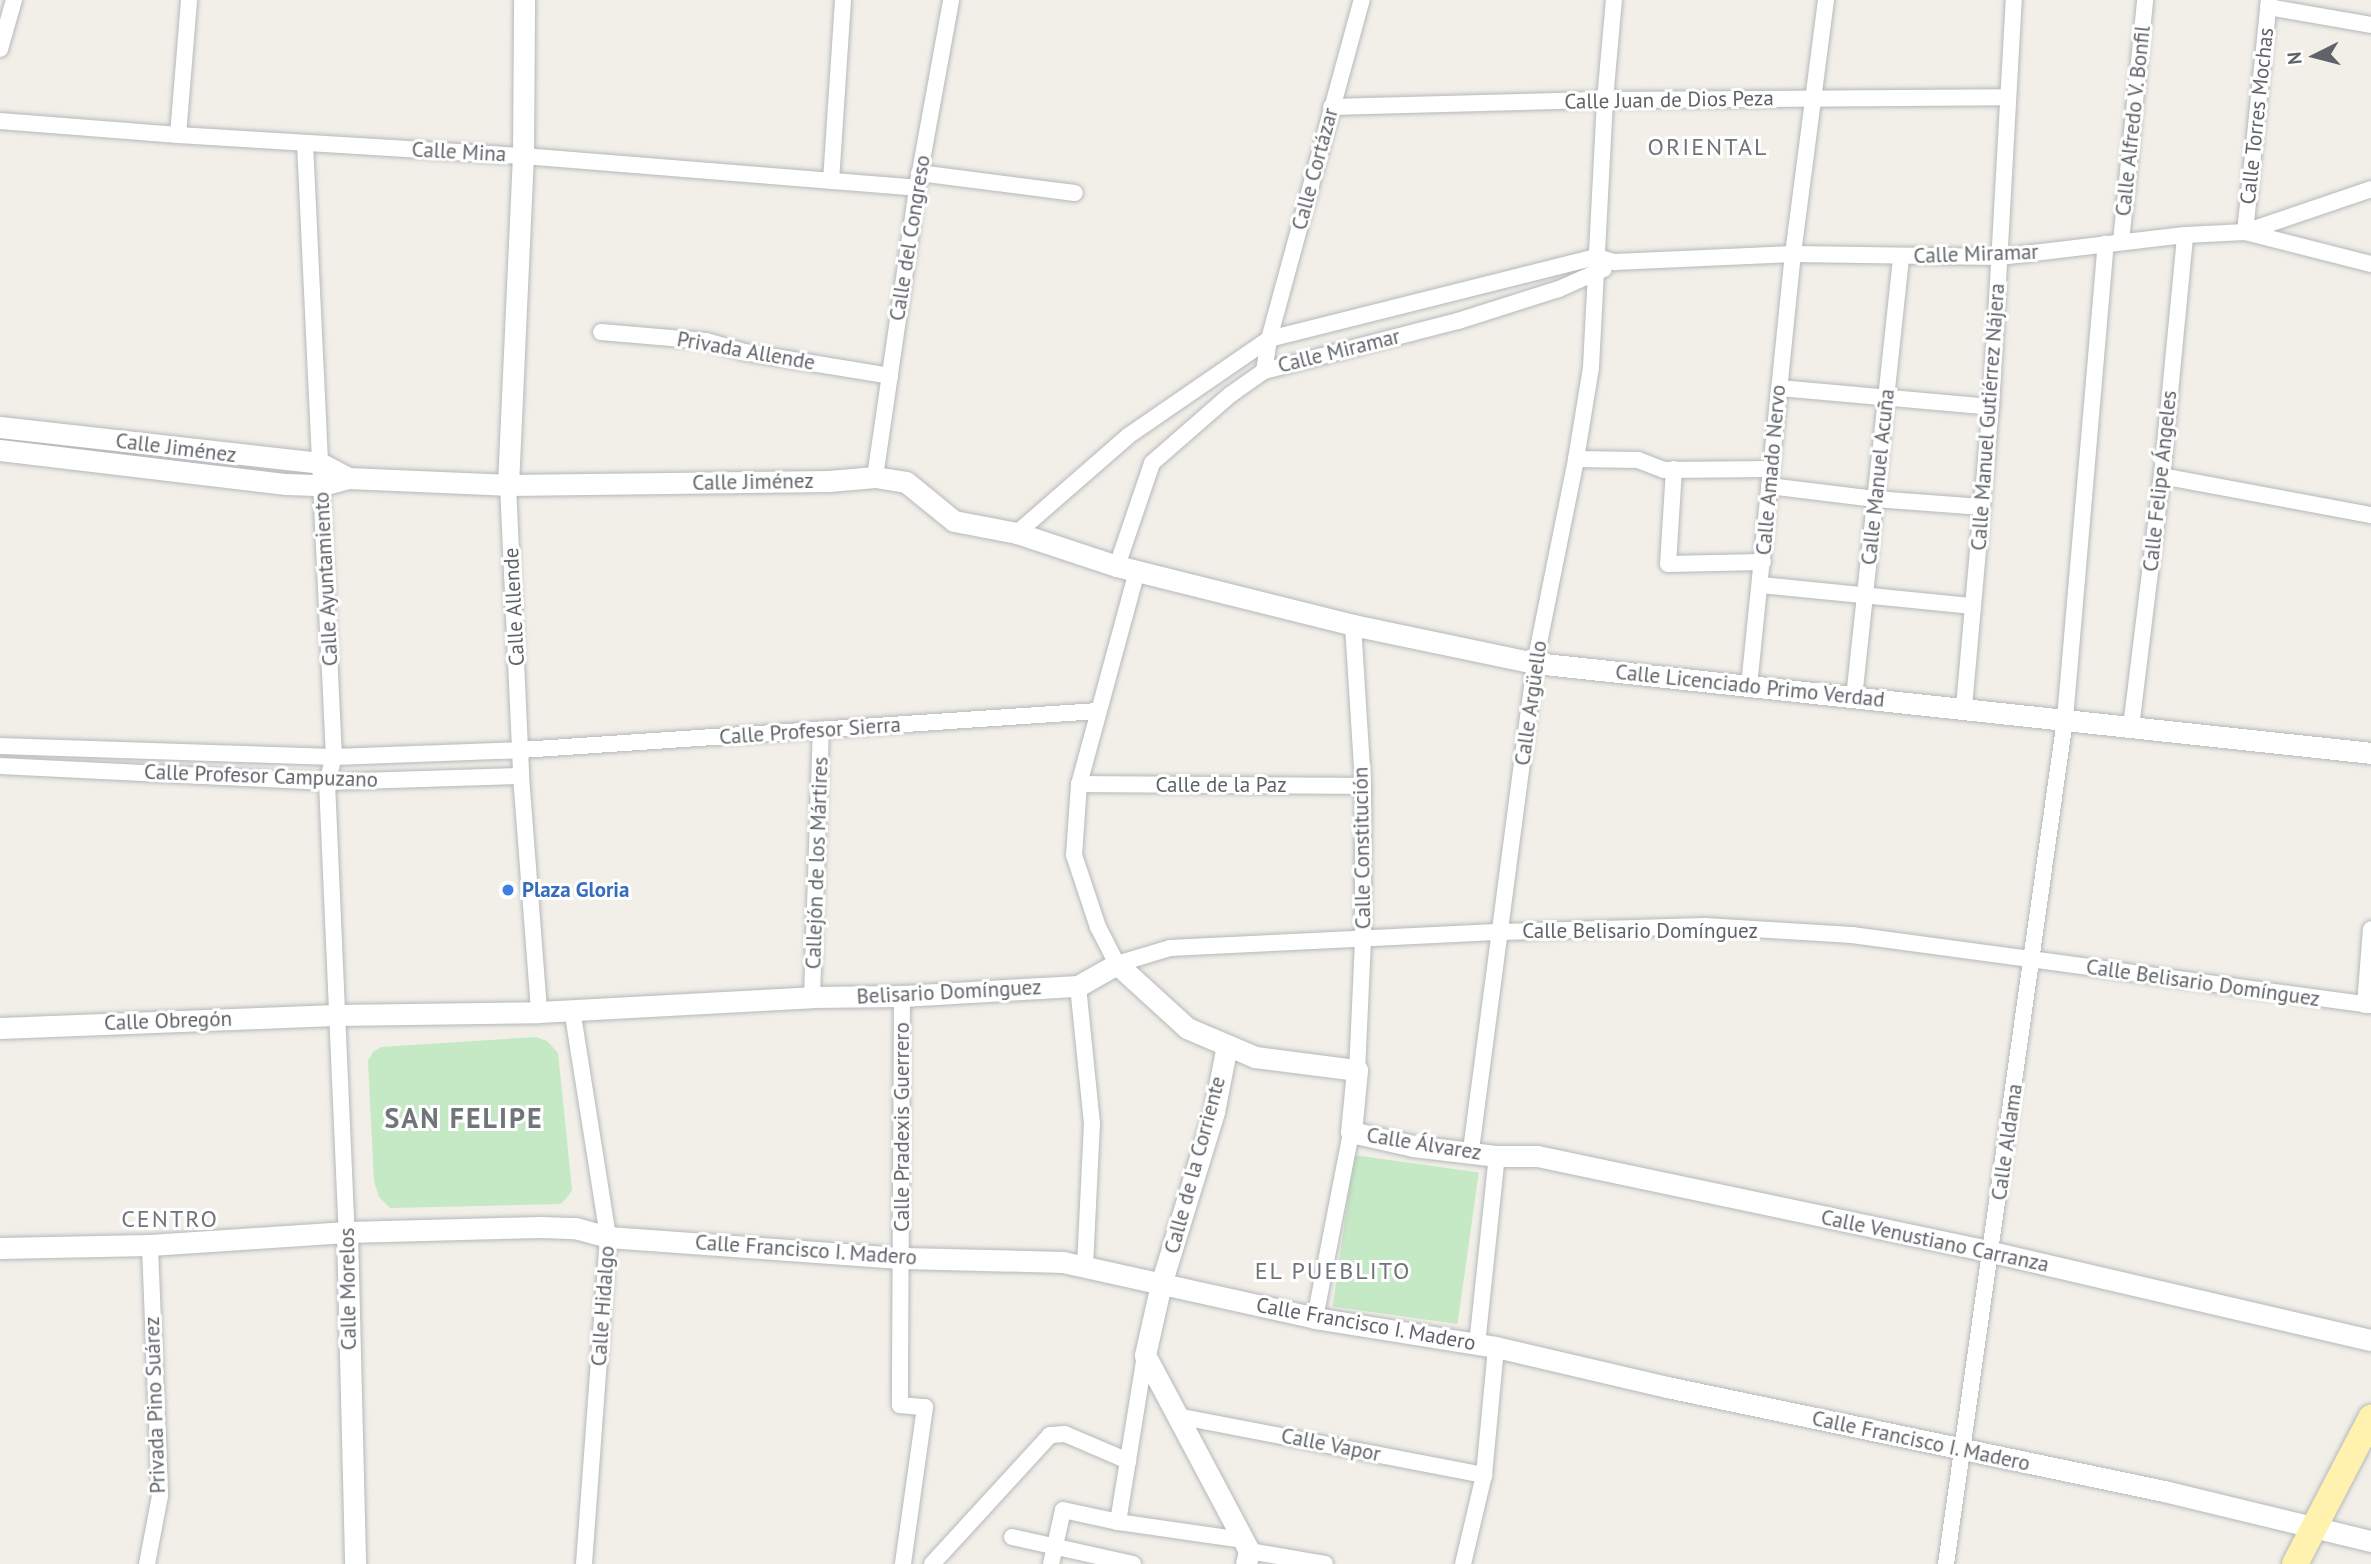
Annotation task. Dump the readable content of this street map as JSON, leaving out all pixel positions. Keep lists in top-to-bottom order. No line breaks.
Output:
{"streets":{"street":["Calle Juan de Dios Peza","Calle Torres Mochas","Calle Alfredo V. Bonfil","Calle Mina","Calle Cortázar","Calle del Congreso","Calle Miramar","Privada Allende","Calle Manuel Gutiérrez Nájera","Calle Jiménez","Calle Amado Nervo","Calle Manuel Acuña","Calle Felipe Ángeles","Calle Ayuntamiento","Calle Allende","Calle Licenciado Primo Verdad","Calle Argüello","Calle Profesor Sierra","Calle Profesor Campuzano","Calle de la Paz","Calle Constitución","Callejón de los Mártires","Calle Belisario Domínguez","Belisario Domínguez","Calle Obregón","Calle Pradexis Guerrero","Calle Aldama","Calle Álvarez","Calle de la Corriente","Calle Venustiano Carranza","Calle Francisco I. Madero","Calle Morelos","Calle Hidalgo","Privada Pino Suárez","Calle Vapor"]},"crossings":[["Calle Juan de Dios Peza","Calle Cortázar"],["Calle Juan de Dios Peza","Calle Manuel Gutiérrez Nájera"],["Calle Juan de Dios Peza","Calle Amado Nervo"],["Calle Juan de Dios Peza","Calle Argüello"],["Calle Torres Mochas","Calle Miramar"],["Calle Alfredo V. Bonfil","Calle Miramar"],["Calle Mina","Calle del Congreso"],["Calle Mina","Calle Ayuntamiento"],["Calle Mina","Calle Allende"],["Calle Cortázar","Calle Miramar"],["Calle del Congreso","Privada Allende"],["Calle del Congreso","Calle Jiménez"],["Calle Miramar","Calle Manuel Gutiérrez Nájera"],["Calle Miramar","Calle Jiménez"],["Calle Miramar","Calle Amado Nervo"],["Calle Miramar","Calle Manuel Acuña"],["Calle Miramar","Calle Felipe Ángeles"],["Calle Miramar","Calle Licenciado Primo Verdad"],["Calle Miramar","Calle Argüello"],["Calle Miramar","Calle Profesor Sierra"],["Calle Miramar","Calle de la Paz"],["Calle Miramar","Calle Belisario Domínguez"],["Calle Manuel Gutiérrez Nájera","Calle Licenciado Primo Verdad"],["Calle Jiménez","Calle Ayuntamiento"],["Calle Jiménez","Calle Allende"],["Calle Jiménez","Calle Licenciado Primo Verdad"],["Calle Amado Nervo","Calle Licenciado Primo Verdad"],["Calle Manuel Acuña","Calle Licenciado Primo Verdad"],["Calle Felipe Ángeles","Calle Licenciado Primo Verdad"],["Calle Ayuntamiento","Calle Profesor Campuzano"],["Calle Ayuntamiento","Calle Obregón"],["Calle Ayuntamiento","Calle Morelos"],["Calle Allende","Calle Profesor Sierra"],["Calle Allende","Calle Profesor Campuzano"],["Calle Allende","Belisario Domínguez"],["Calle Licenciado Primo Verdad","Calle Argüello"],["Calle Licenciado Primo Verdad","Calle Constitución"],["Calle Licenciado Primo Verdad","Calle Aldama"],["Calle Argüello","Calle Belisario Domínguez"],["Calle Argüello","Calle Álvarez"],["Calle Profesor Sierra","Calle Profesor Campuzano"],["Calle Profesor Sierra","Callejón de los Mártires"],["Calle de la Paz","Calle Constitución"],["Calle Constitución","Calle Belisario Domínguez"],["Callejón de los Mártires","Belisario Domínguez"],["Calle Belisario Domínguez","Calle Aldama"],["Belisario Domínguez","Calle Pradexis Guerrero"],["Belisario Domínguez","Calle Hidalgo"],["Calle Obregón","Calle Morelos"],["Calle Pradexis Guerrero","Calle Francisco I. Madero"],["Calle Aldama","Calle Venustiano Carranza"],["Calle Aldama","Calle Francisco I. Madero"],["Calle Álvarez","Calle Venustiano Carranza"],["Calle de la Corriente","Calle Francisco I. Madero"],["Calle Francisco I. Madero","Calle Morelos"],["Calle Francisco I. Madero","Calle Hidalgo"],["Calle Francisco I. Madero","Privada Pino Suárez"]],"districts":["ORIENTAL","SAN FELIPE","CENTRO","EL PUEBLITO"],"places":["Plaza Gloria"],"north":"left"}
